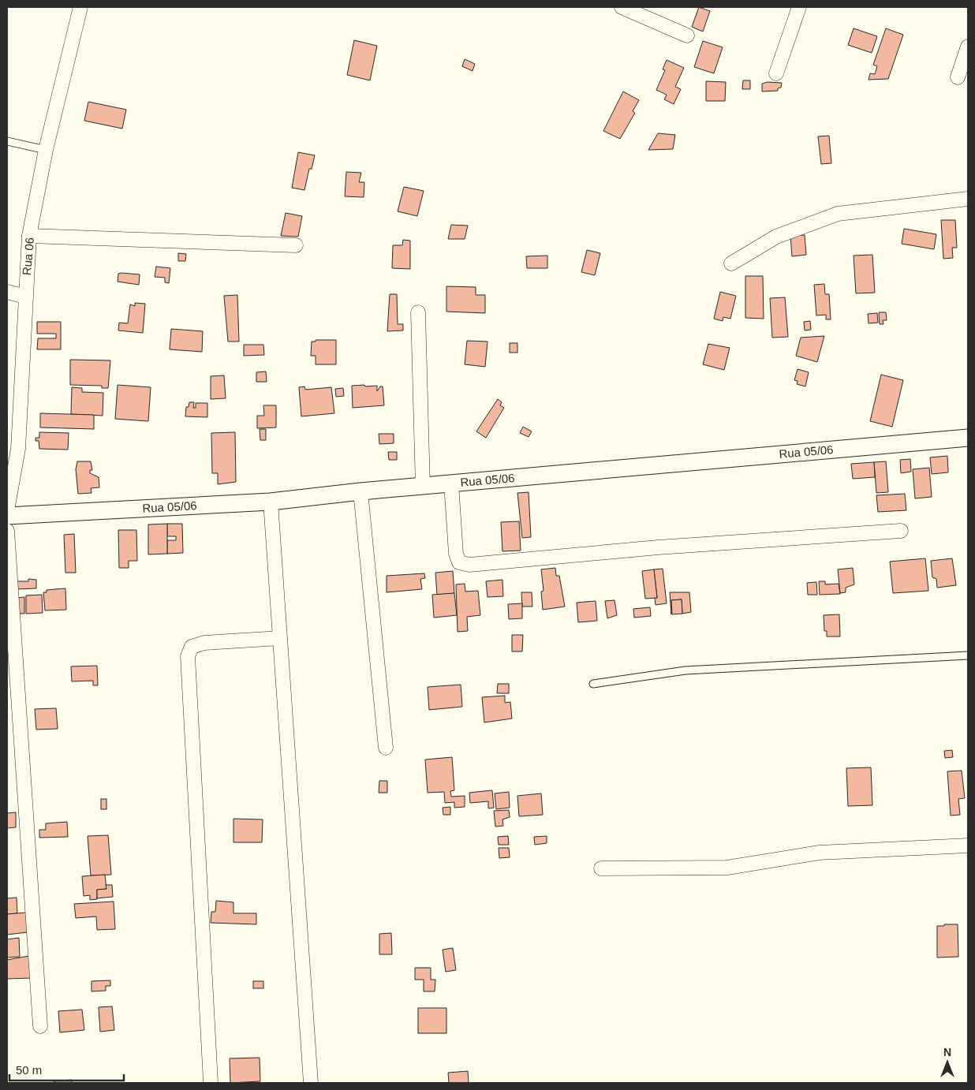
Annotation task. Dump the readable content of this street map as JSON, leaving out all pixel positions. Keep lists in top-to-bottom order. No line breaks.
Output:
{"streets":{"street":["Rua 06","Rua 05/06"]},"scale_bar":"50 m","north":"top"}
